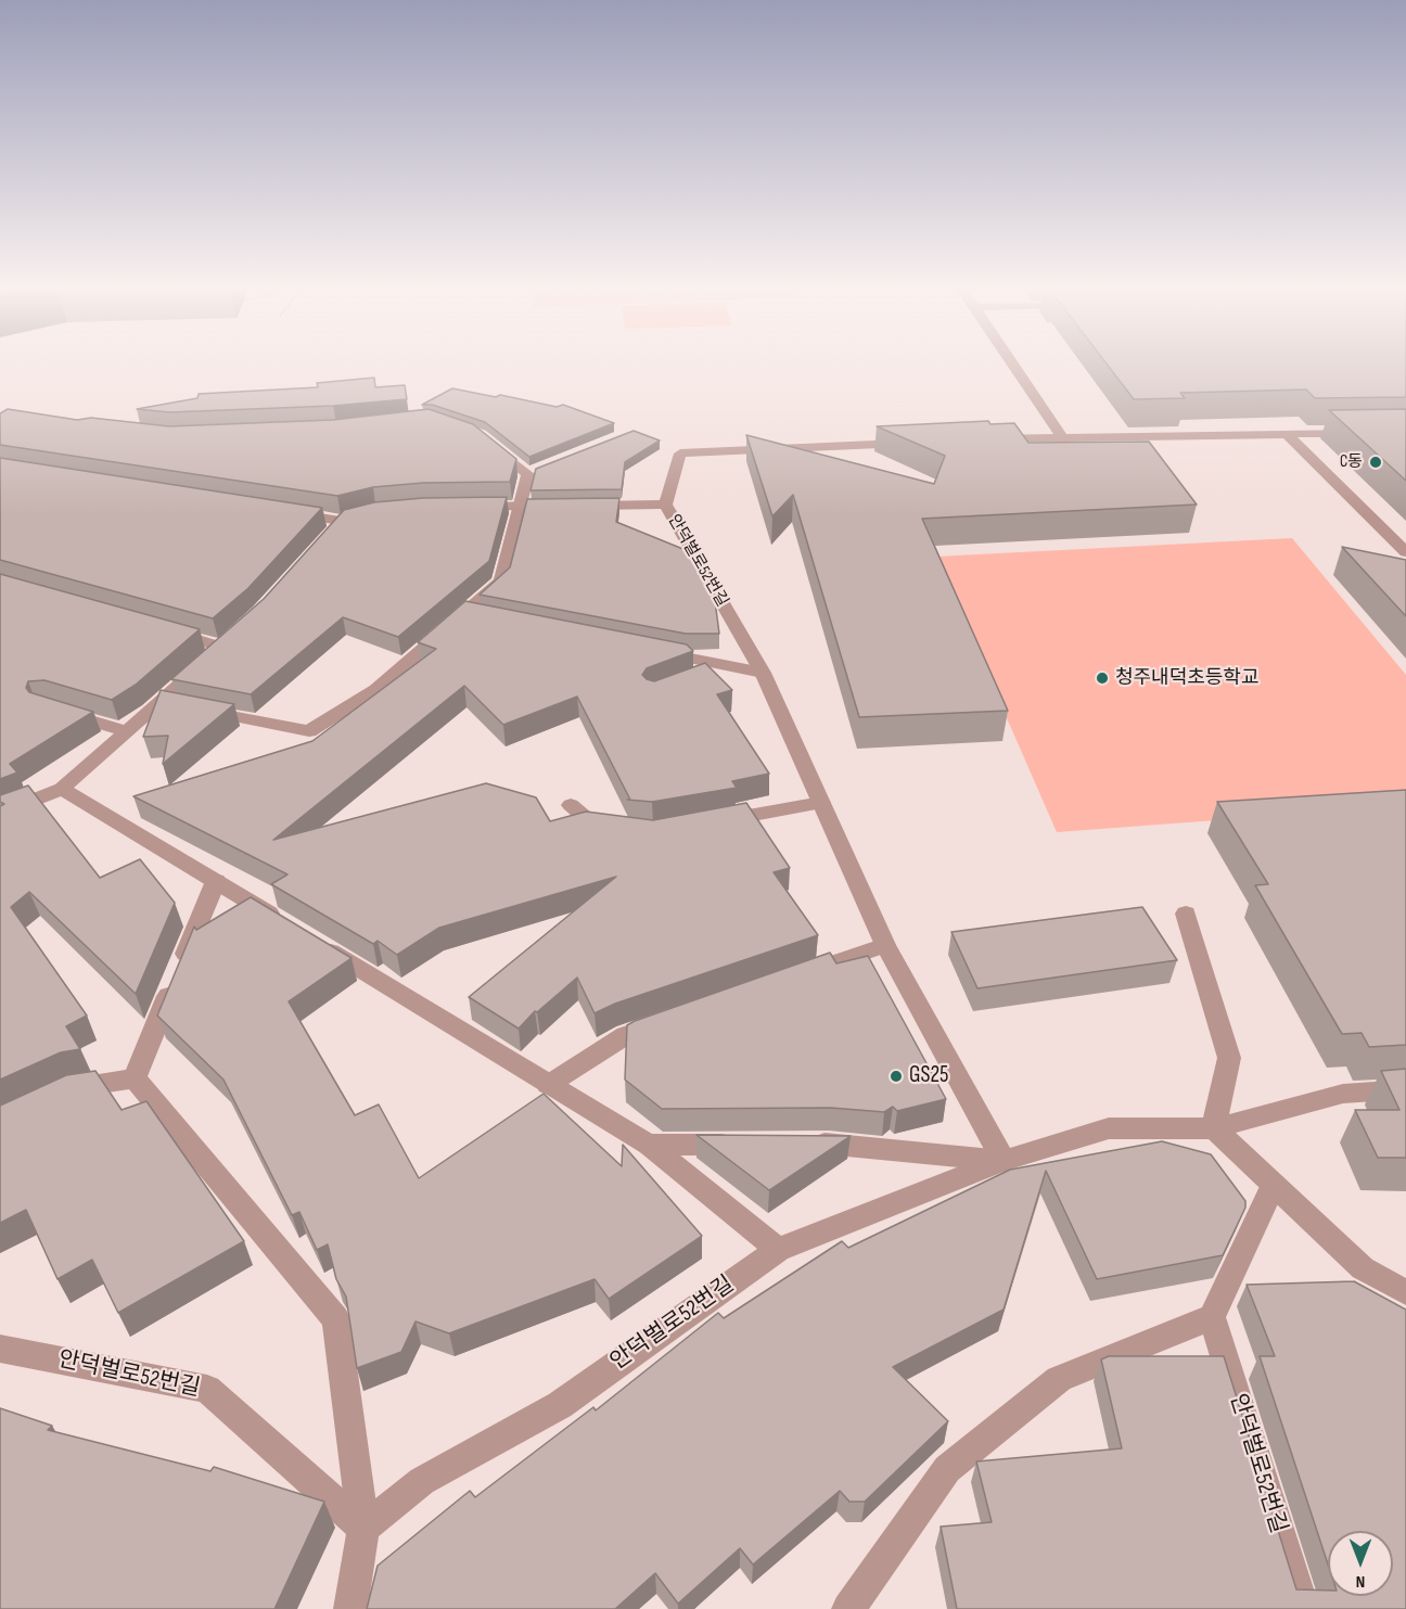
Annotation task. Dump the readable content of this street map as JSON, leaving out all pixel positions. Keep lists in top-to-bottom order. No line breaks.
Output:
{"streets":{"street":["안덕벌로52번길"]},"places":["C동","청주내덕초등학교","GS25"],"north":"bottom"}
